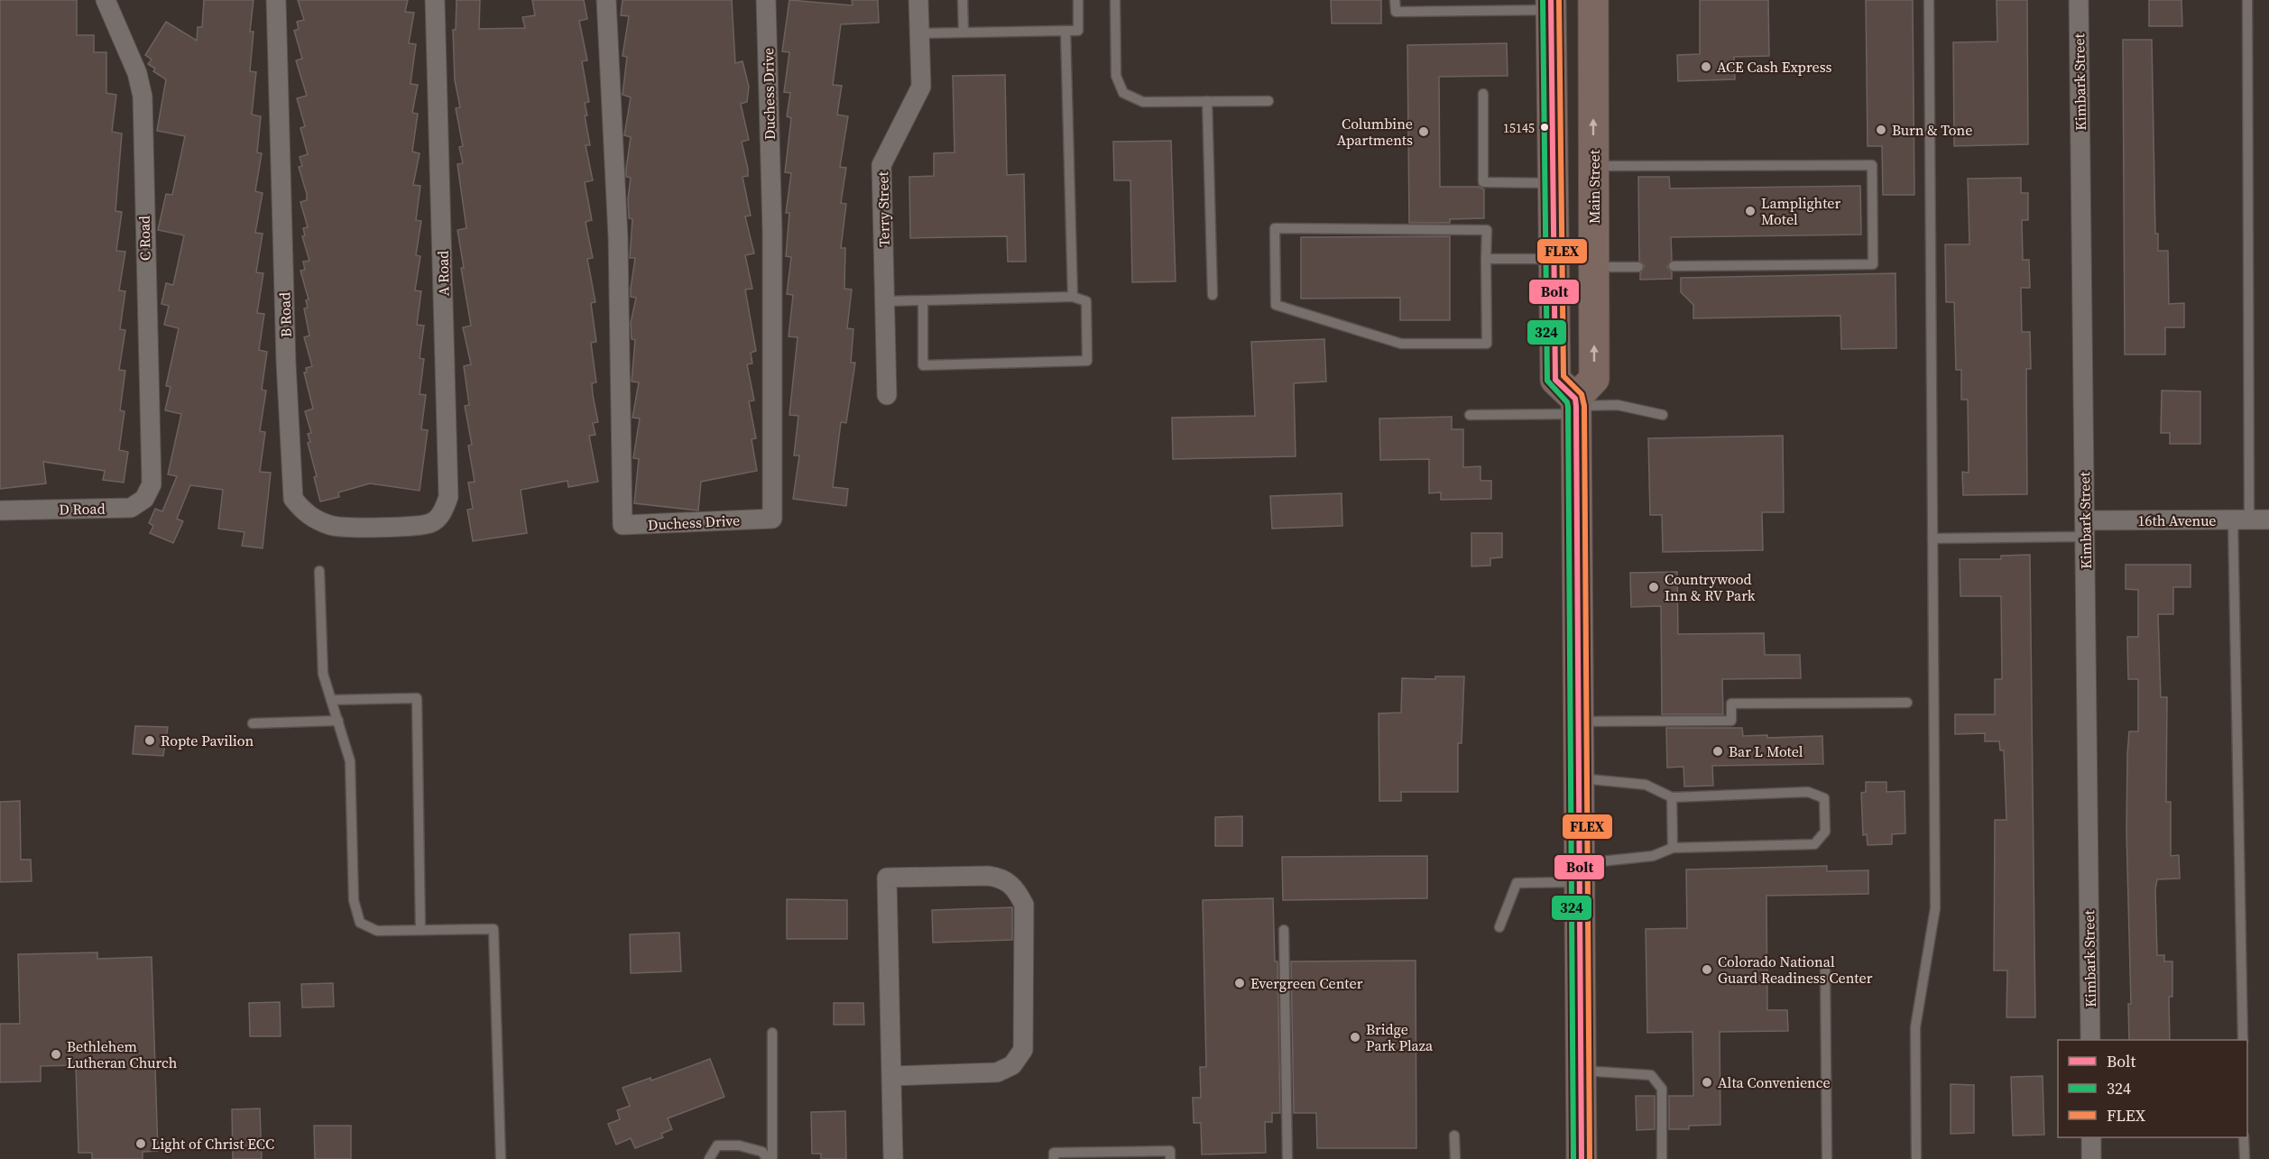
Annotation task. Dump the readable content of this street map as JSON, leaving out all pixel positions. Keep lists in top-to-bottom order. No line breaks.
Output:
{"streets":{"highway":["Main Street"],"street":["Kimbark Street","Duchess Drive","Terry Street","C Road","A Road","B Road","D Road","16th Avenue"]},"crossings":[["Kimbark Street","16th Avenue"],["C Road","D Road"],["A Road","B Road"]],"places":["ACE Cash Express","15145","Burn & Tone","Columbine Apartments","Lamplighter Motel","Countrywood Inn & RV Park","Ropte Pavilion","Bar L Motel","Colorado National Guard Readiness Center","Evergreen Center","Bridge Park Plaza","Bethlehem Lutheran Church","Alta Convenience","Light of Christ ECC"],"lines":["transit line Bolt","transit line 324","transit line FLEX"],"legend":["Bolt","324","FLEX"]}
